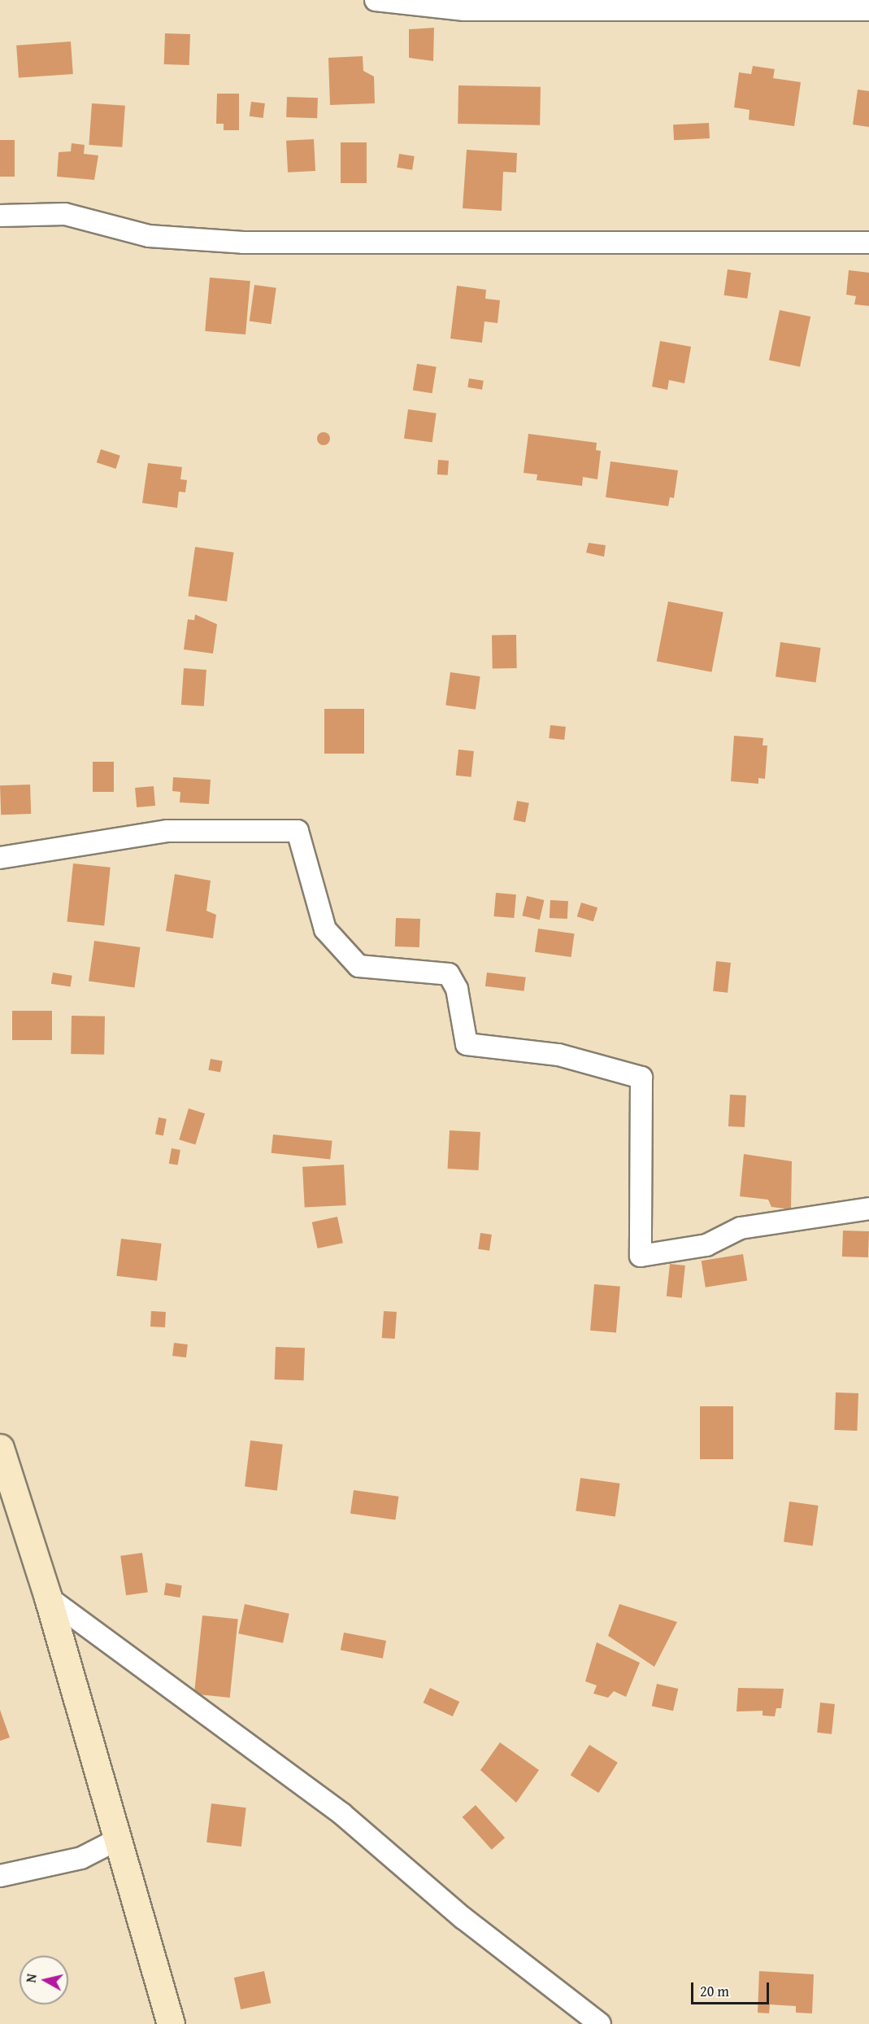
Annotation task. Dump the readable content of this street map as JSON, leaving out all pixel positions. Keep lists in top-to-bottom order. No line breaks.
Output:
{"scale_bar":"20 m","north":"left"}
